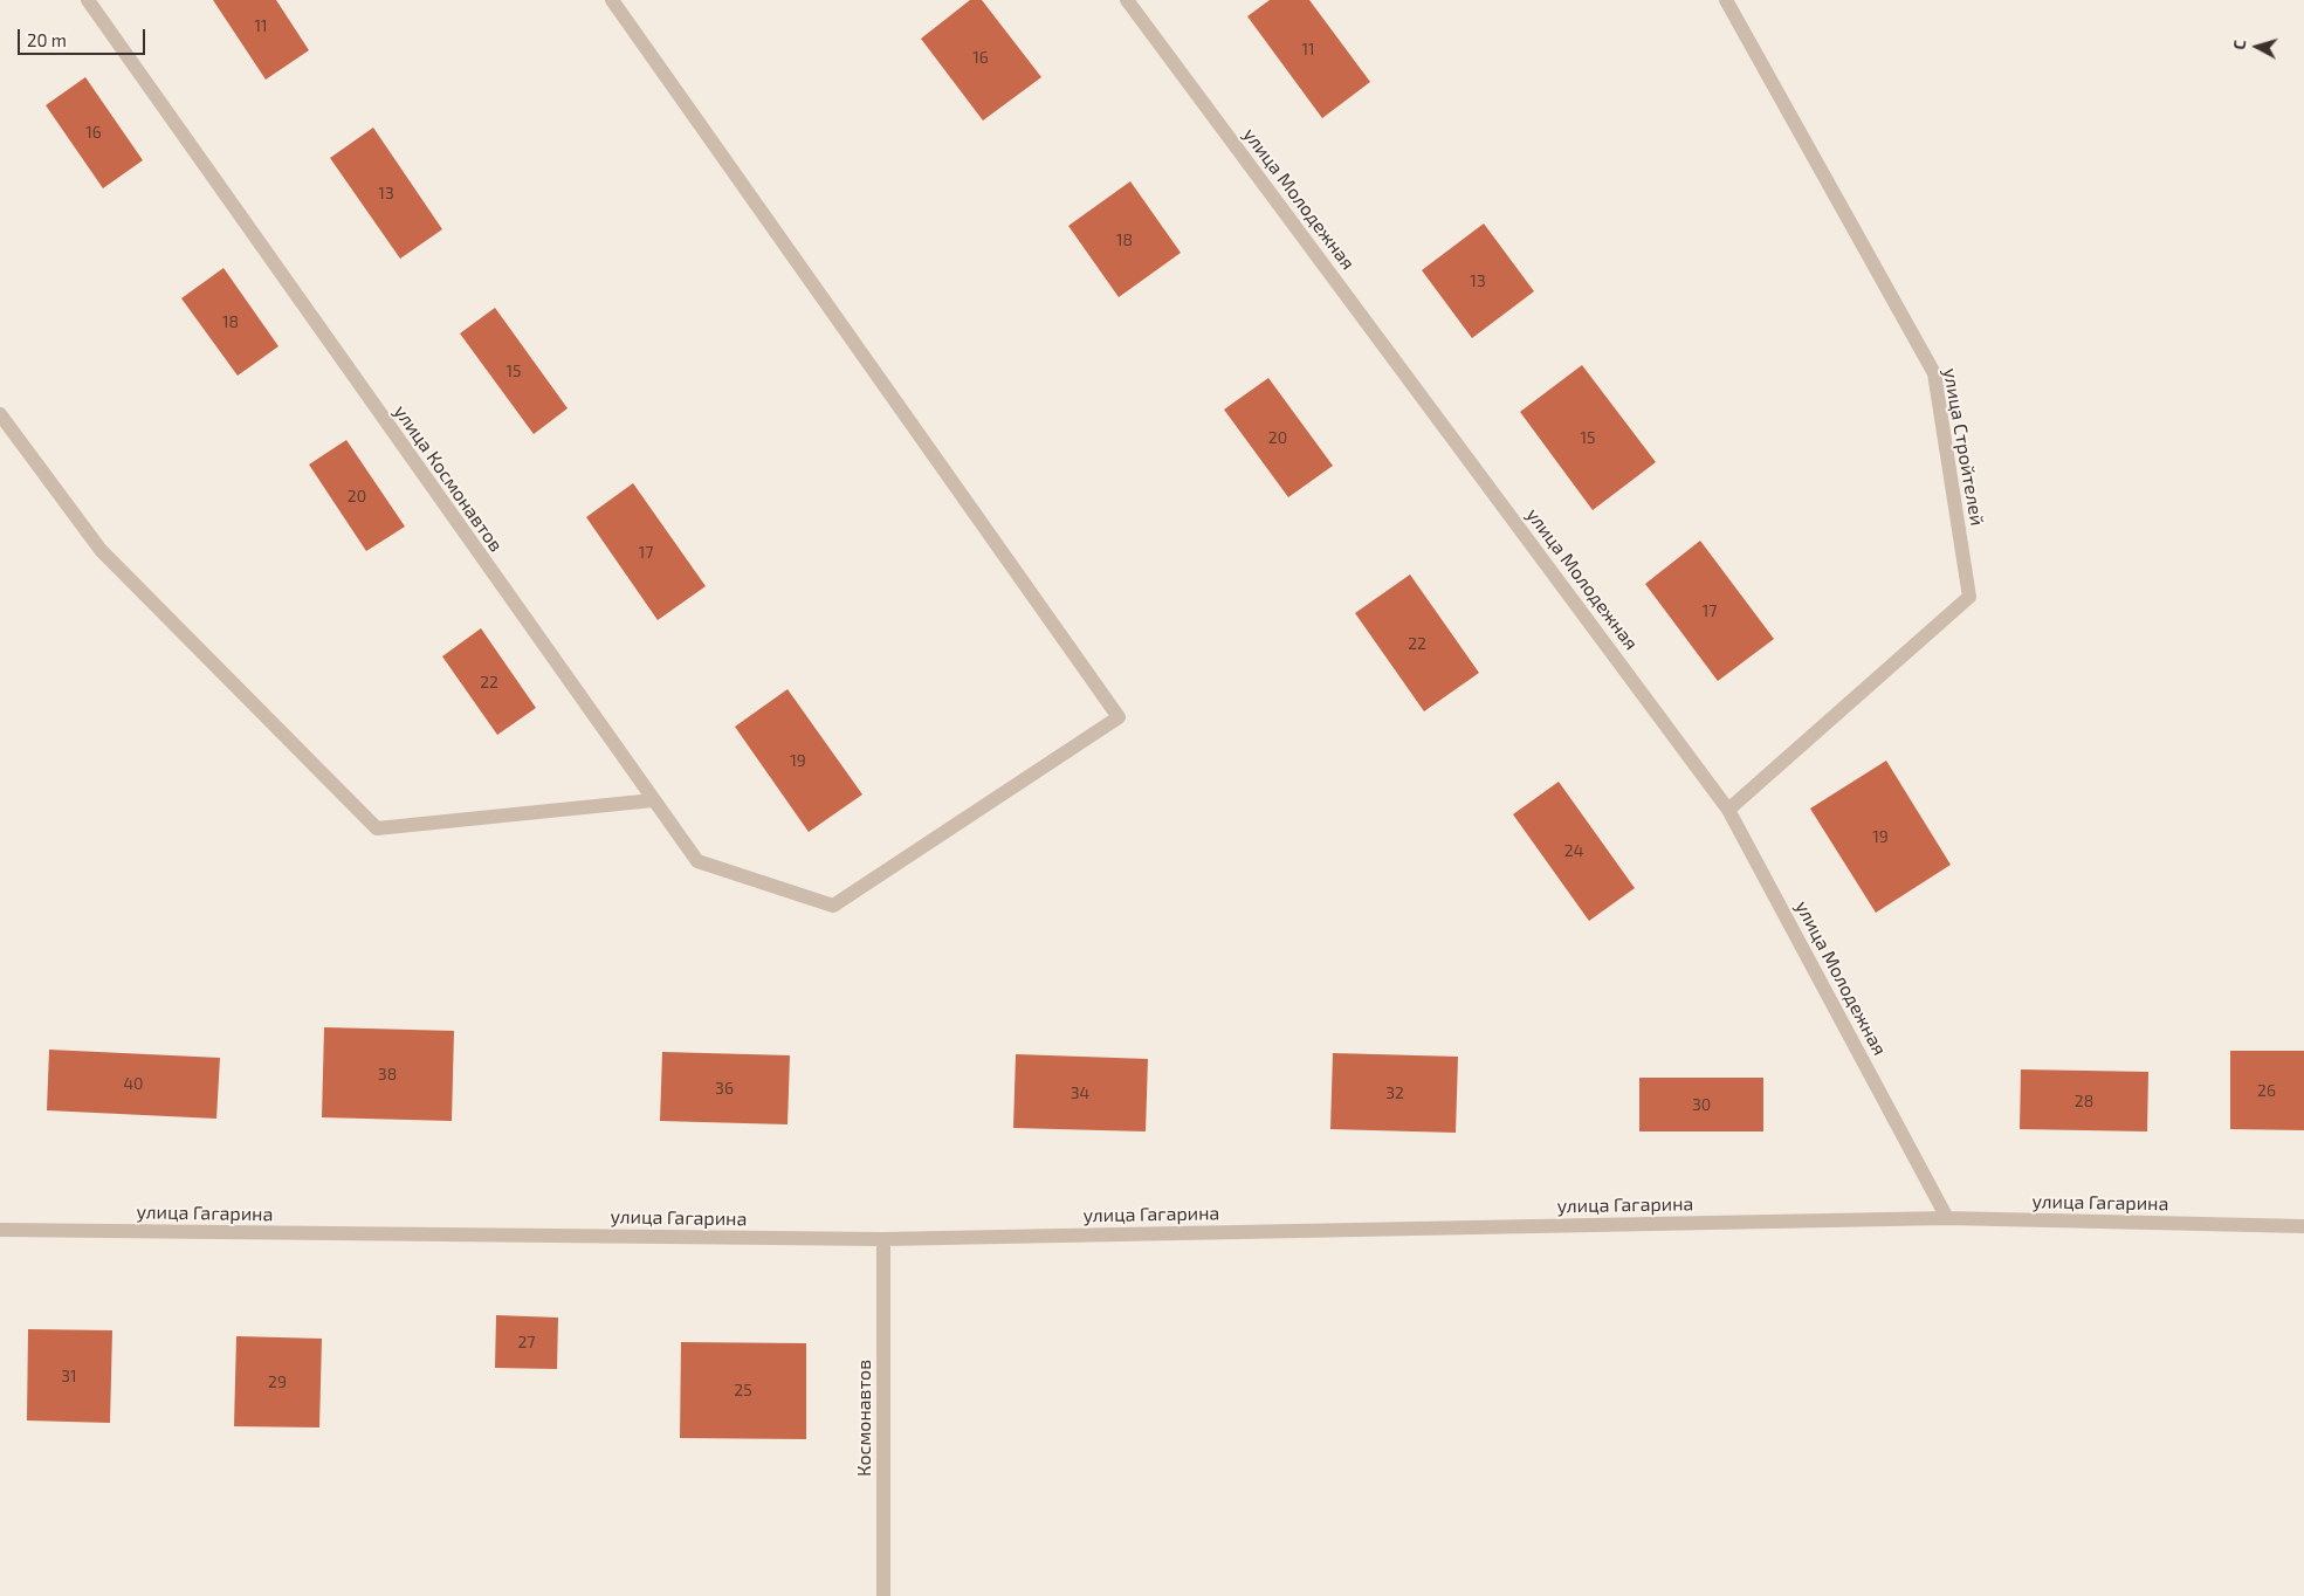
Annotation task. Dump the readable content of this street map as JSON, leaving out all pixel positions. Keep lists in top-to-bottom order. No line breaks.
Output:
{"streets":{"street":["улица Молодежная","улица Стройтелей","улица Космонавтов","улица Гагарина","Космонавтов"]},"crossings":[["улица Молодежная","улица Стройтелей"],["улица Молодежная","улица Гагарина"],["улица Гагарина","Космонавтов"]],"house_numbers":["11","11","16","16","13","18","13","18","15","20","15","20","17","17","22","22","19","19","24","38","40","36","26","34","32","28","30","27","31","29","25"],"scale_bar":"20 m","north":"left"}
